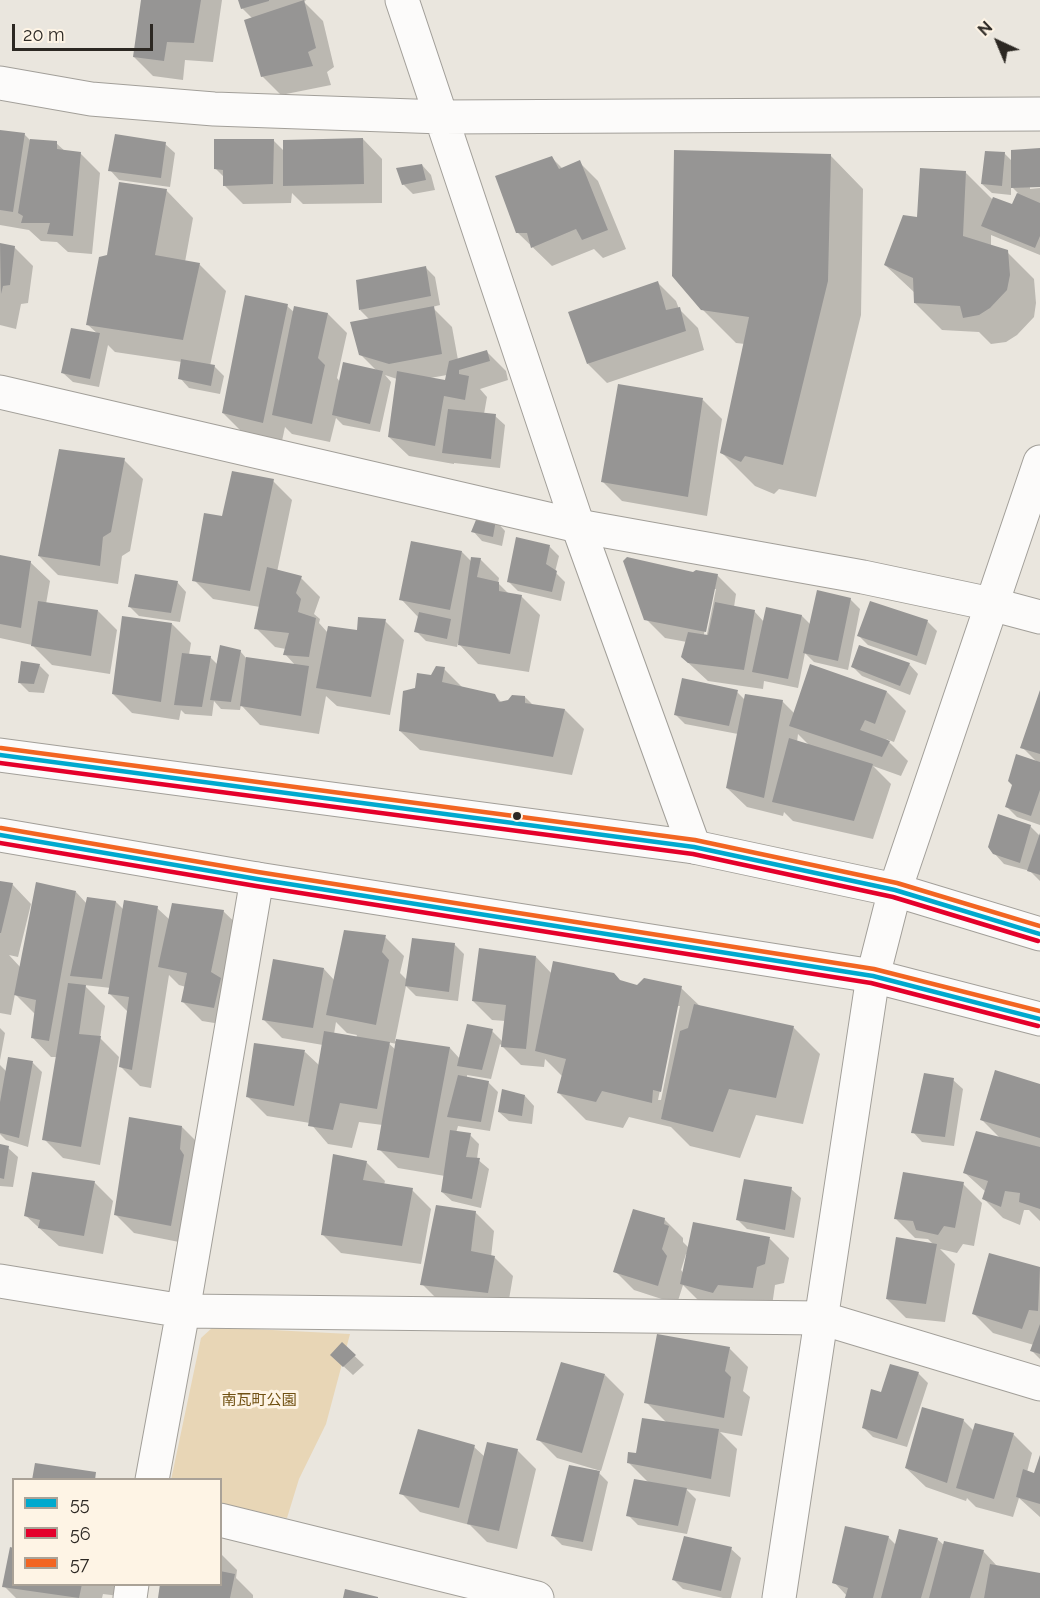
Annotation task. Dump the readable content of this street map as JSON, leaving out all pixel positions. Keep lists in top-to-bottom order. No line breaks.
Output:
{"parks":["南瓦町公園"],"lines":["transit line 57","transit line 55","transit line 56"],"legend":["55","56","57"],"scale_bar":"20 m","north":"top left"}
